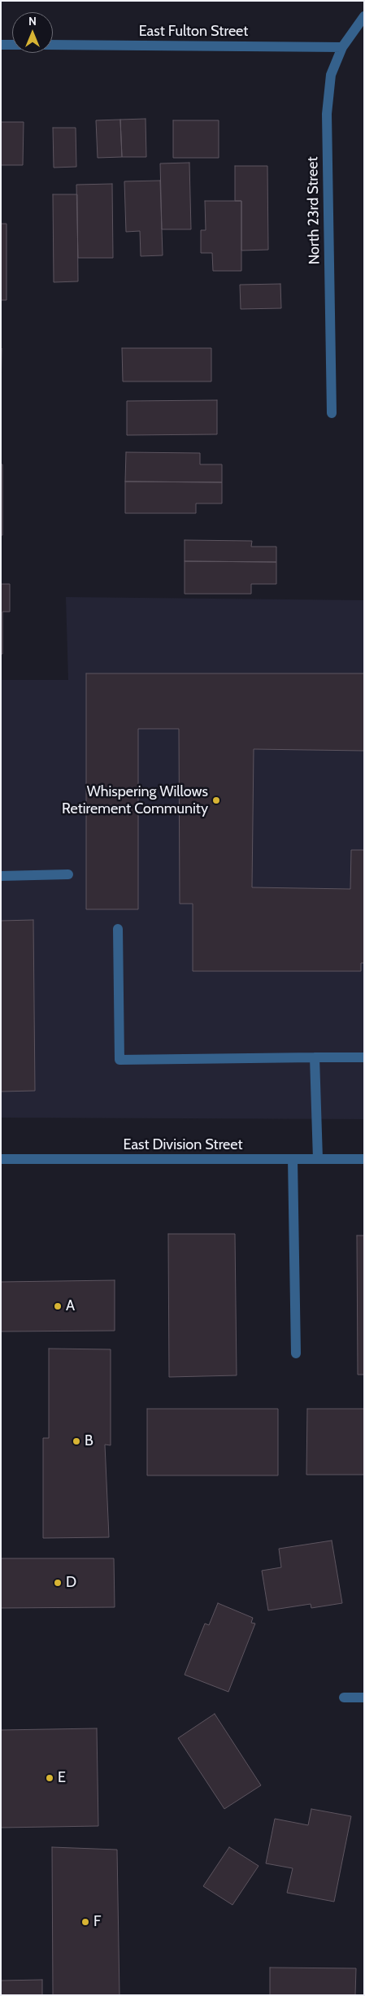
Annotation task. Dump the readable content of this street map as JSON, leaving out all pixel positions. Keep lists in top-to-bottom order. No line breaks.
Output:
{"streets":{"street":["East Fulton Street","North 23rd Street","East Division Street"]},"crossings":[["East Fulton Street","North 23rd Street"]],"places":["Whispering Willows Retirement Community","A","B","D","E","F"],"north":"top"}
